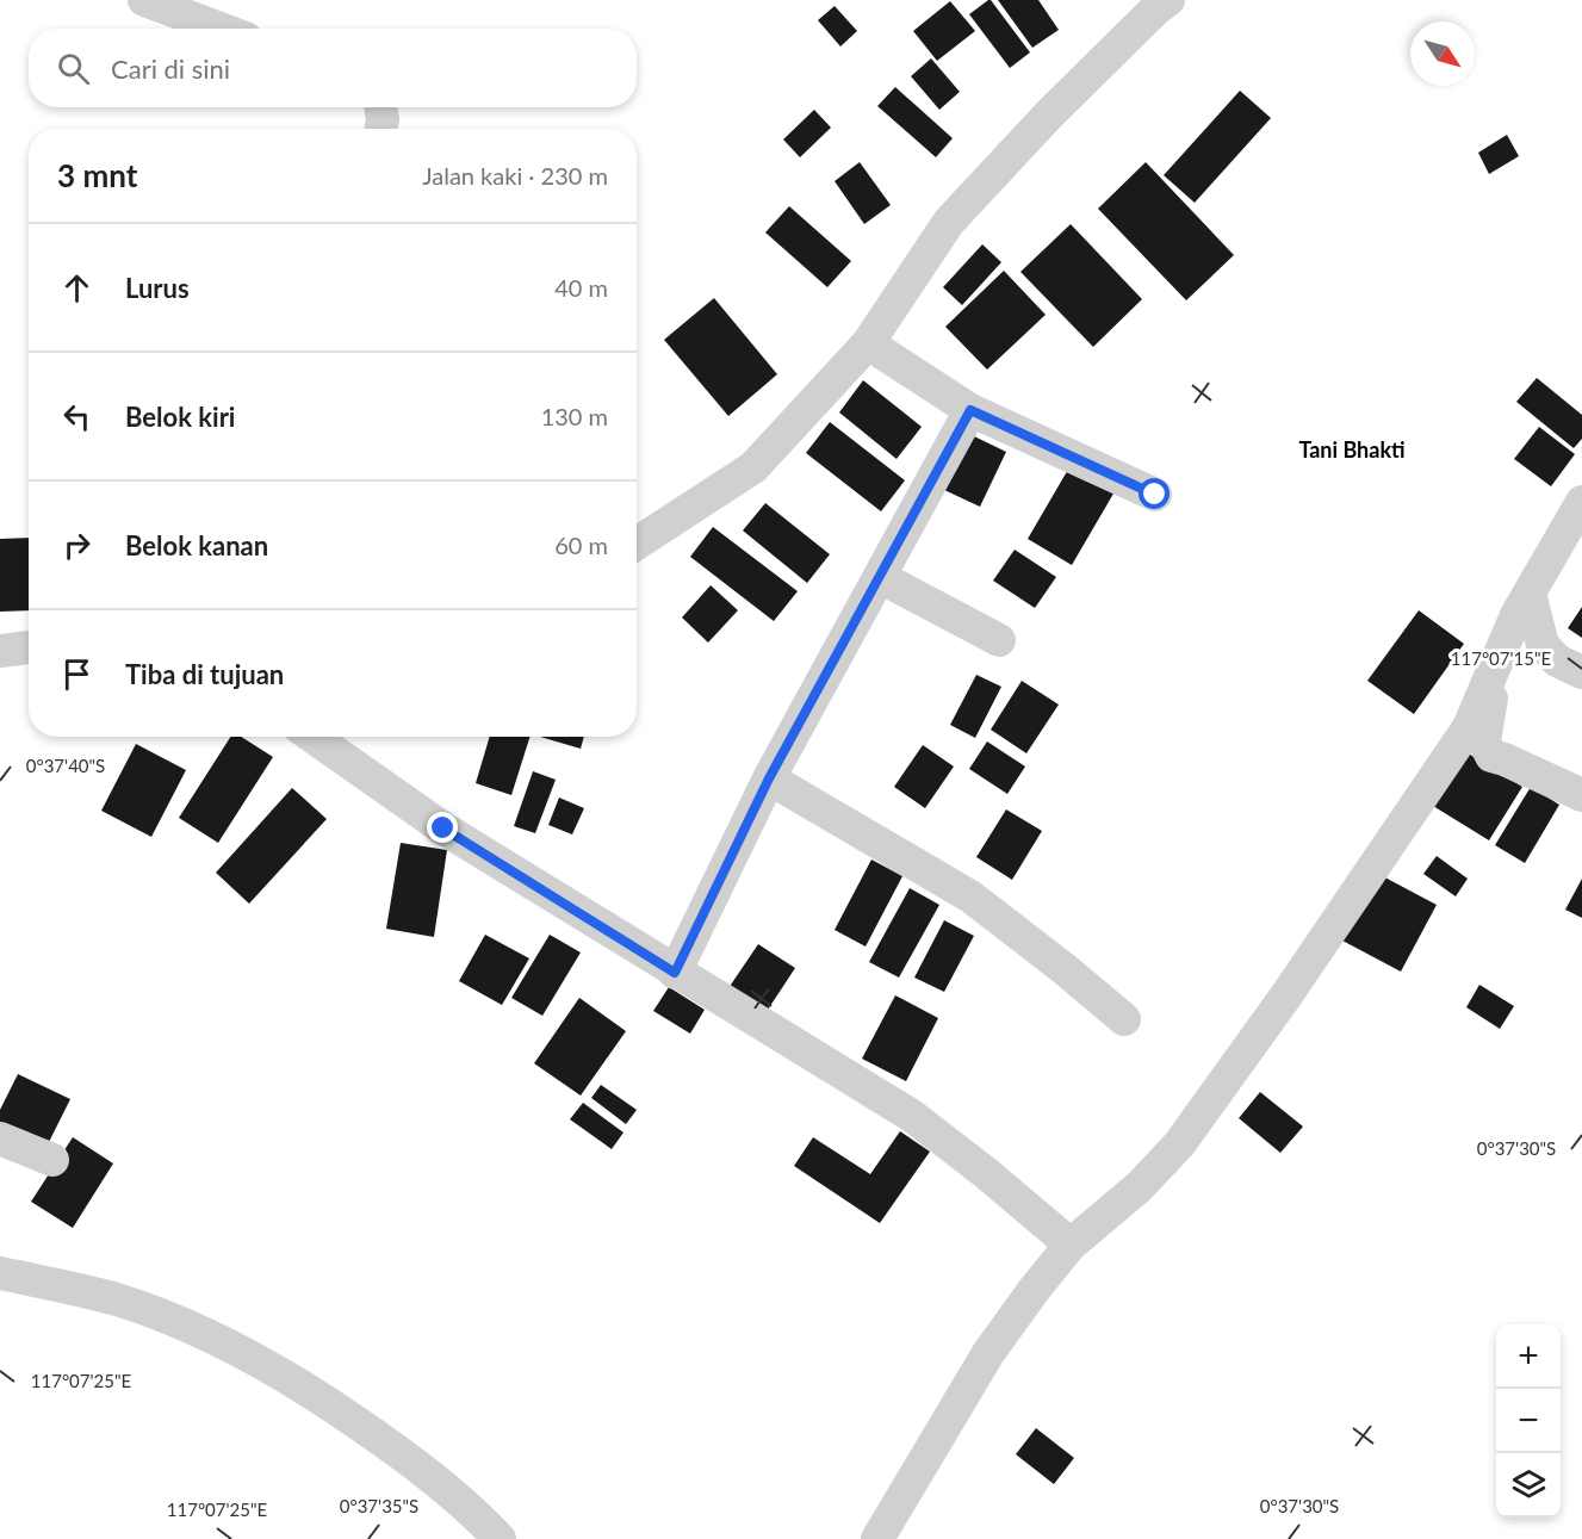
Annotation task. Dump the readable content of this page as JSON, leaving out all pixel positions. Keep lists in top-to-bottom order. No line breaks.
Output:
{"districts":["Tani Bhakti"],"north":"bottom right","page":{"search":"Cari di sini","heading":["3 mnt","Jalan kaki · 230 m"],"list":[["Lurus","40 m"],["Belok kiri","130 m"],["Belok kanan","60 m"],"Tiba di tujuan"],"map_buttons":["+","−"]},"coordinates":["117°07'15\"E","0°37'40\"S","0°37'30\"S","117°07'25\"E","0°37'35\"S"]}
